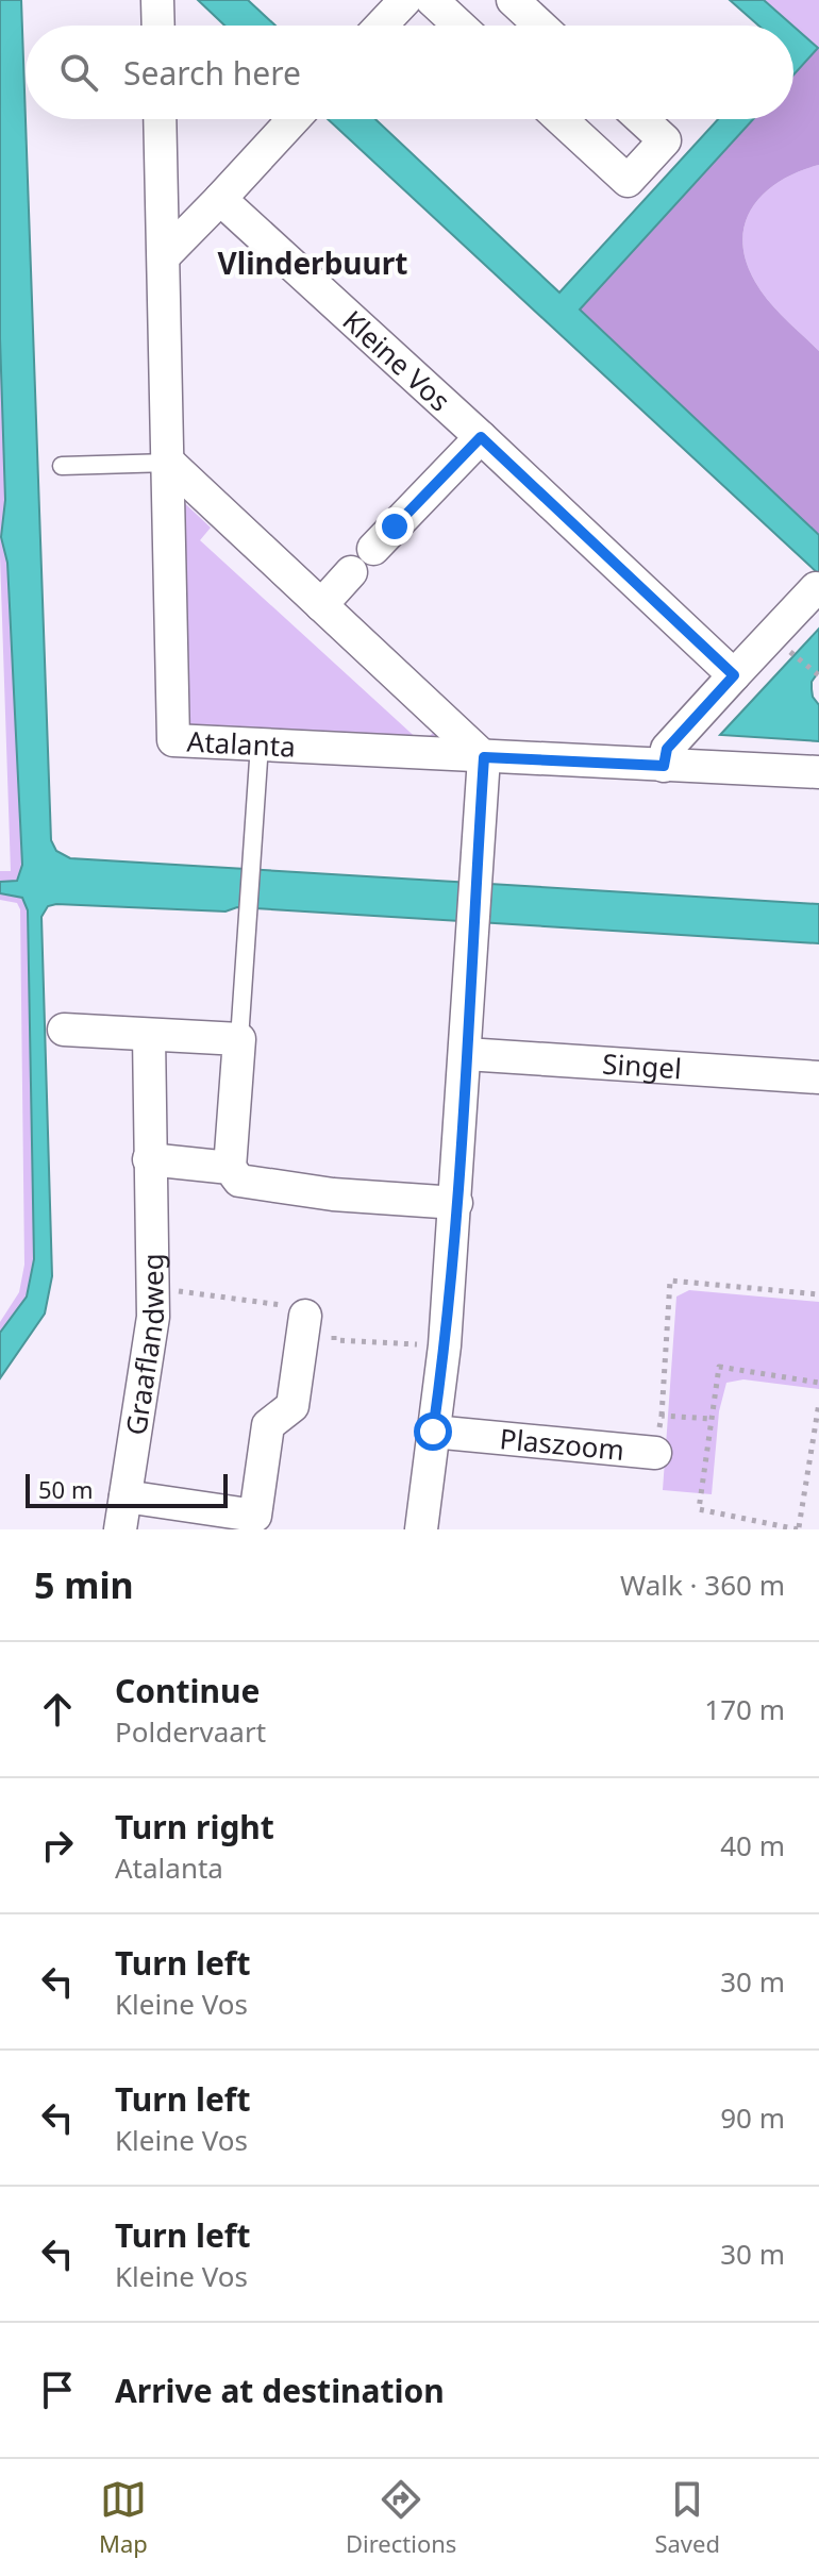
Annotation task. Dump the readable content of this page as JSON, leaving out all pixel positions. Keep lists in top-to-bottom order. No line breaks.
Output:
{"streets":{"street":["Kleine Vos","Atalanta","Singel","Graaflandweg","Plaszoom"]},"districts":["Vlinderbuurt"],"scale_bar":"50 m","page":{"search":"Search here","scale":"50 m","heading":["5 min","Walk · 360 m"],"list":[["Continue","Poldervaart","170 m"],["Turn right","Atalanta","40 m"],["Turn left","Kleine Vos","30 m"],["Turn left","Kleine Vos","90 m"],["Turn left","Kleine Vos","30 m"],"Arrive at destination"],"nav":["Map","Directions","Saved"]}}
